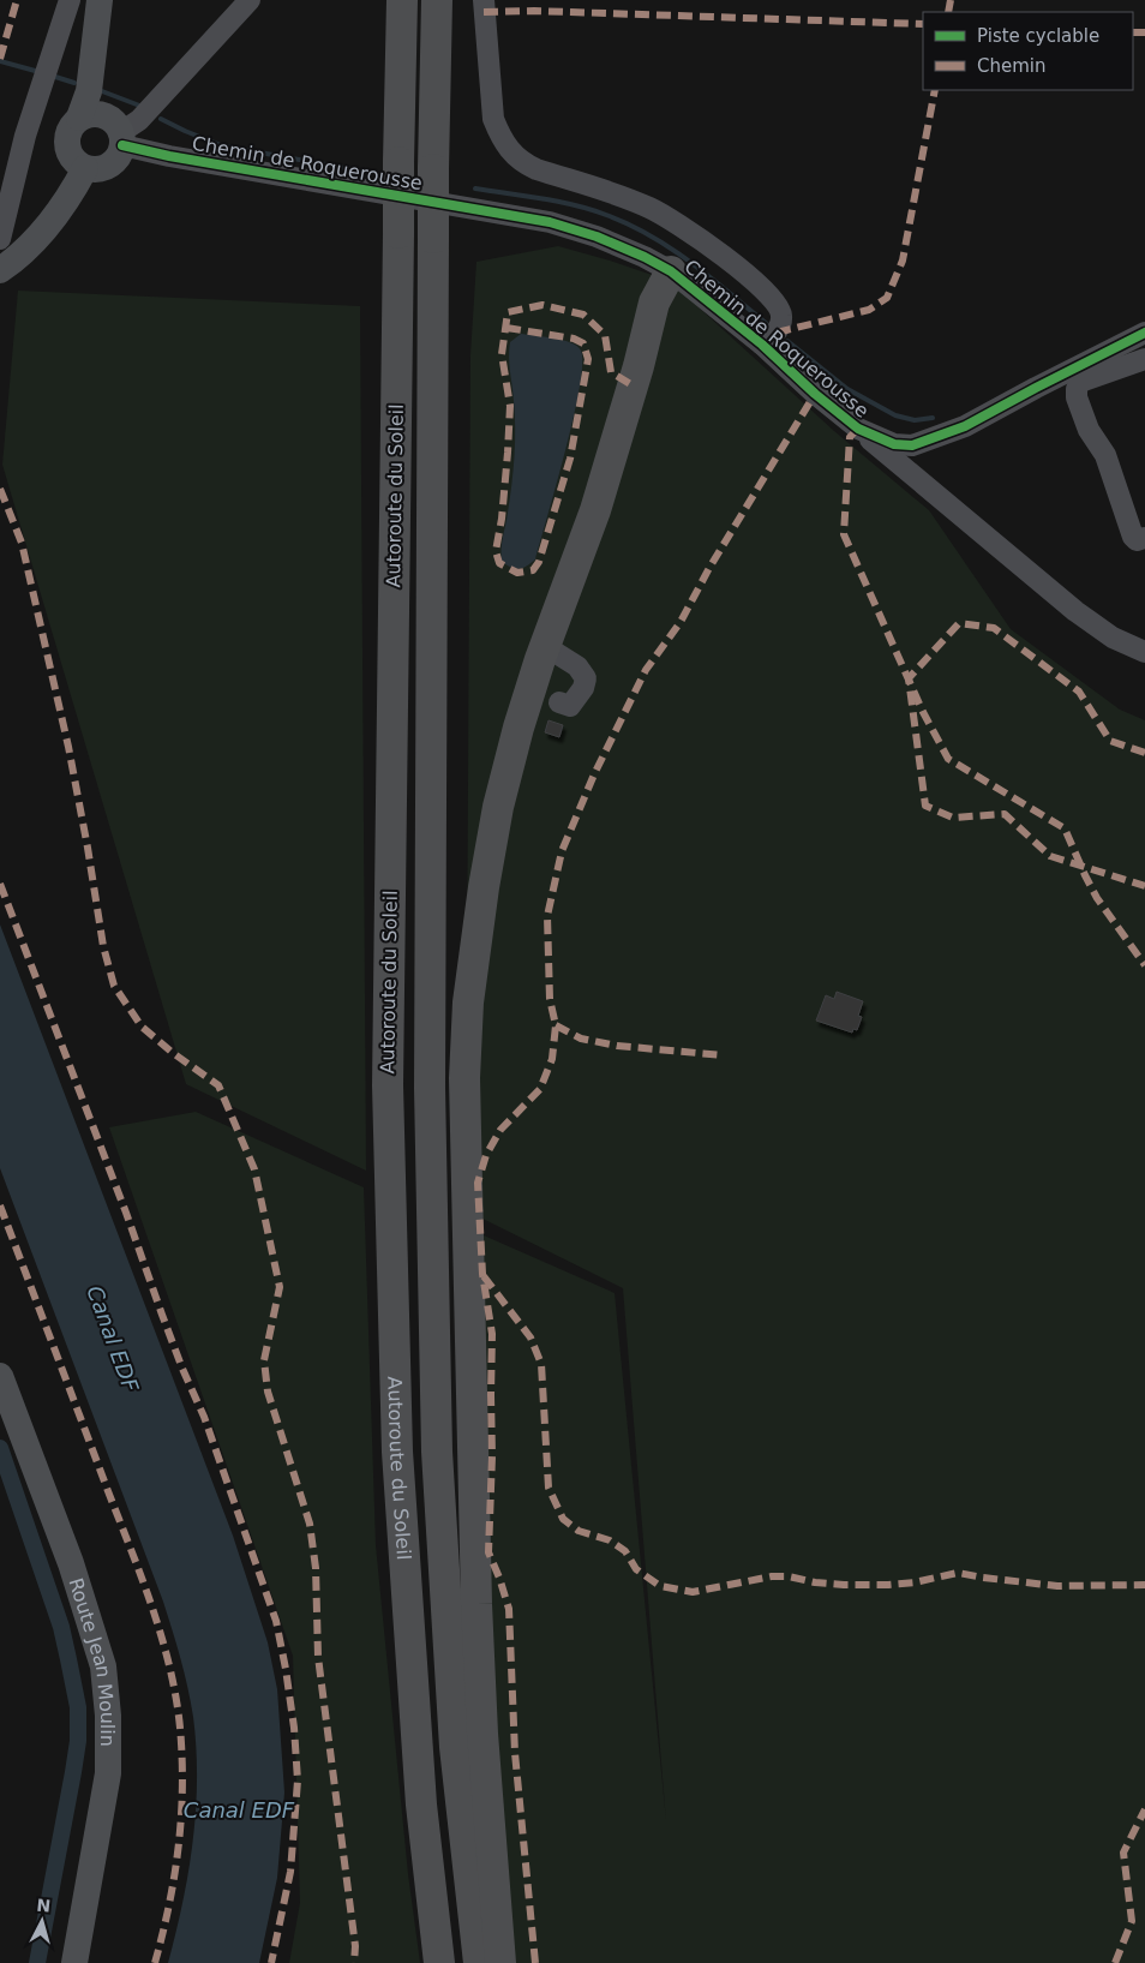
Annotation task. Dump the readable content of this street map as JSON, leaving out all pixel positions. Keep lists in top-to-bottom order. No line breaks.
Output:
{"streets":{"highway":["Autoroute du Soleil"],"main road":["Route Jean Moulin"],"street":["Chemin de Roquerousse"]},"water":["Canal EDF"],"legend":["Piste cyclable","Chemin"],"north":"top"}
